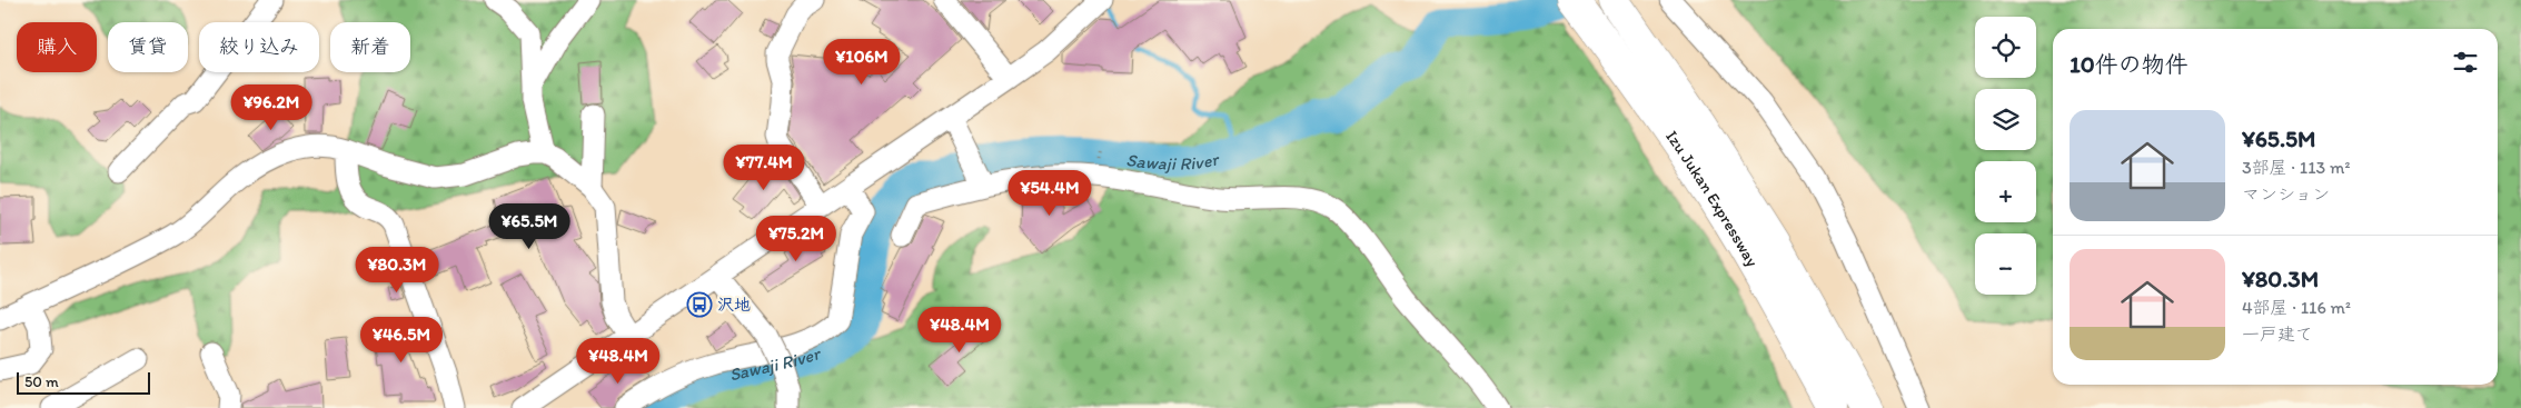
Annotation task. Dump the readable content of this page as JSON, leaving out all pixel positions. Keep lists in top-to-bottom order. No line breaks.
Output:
{"streets":{"highway":["Izu Jukan Expressway"]},"water":["Sawaji River"],"places":{"bus stop":["沢地"]},"scale_bar":"50 m","page":{"map_buttons":["+","−"],"chip":["購入","賃貸","絞り込み","新着"],"heading":"10件の物件","price":["¥106M","¥96.2M","¥77.4M","¥54.4M","¥65.5M","¥75.2M","¥80.3M","¥48.4M","¥46.5M","¥48.4M"],"list":[{"name":"¥65.5M","note":"3部屋 · 113 m² · マンション"},{"name":"¥80.3M","note":"4部屋 · 116 m² · 一戸建て"}],"scale":"50 m"}}
